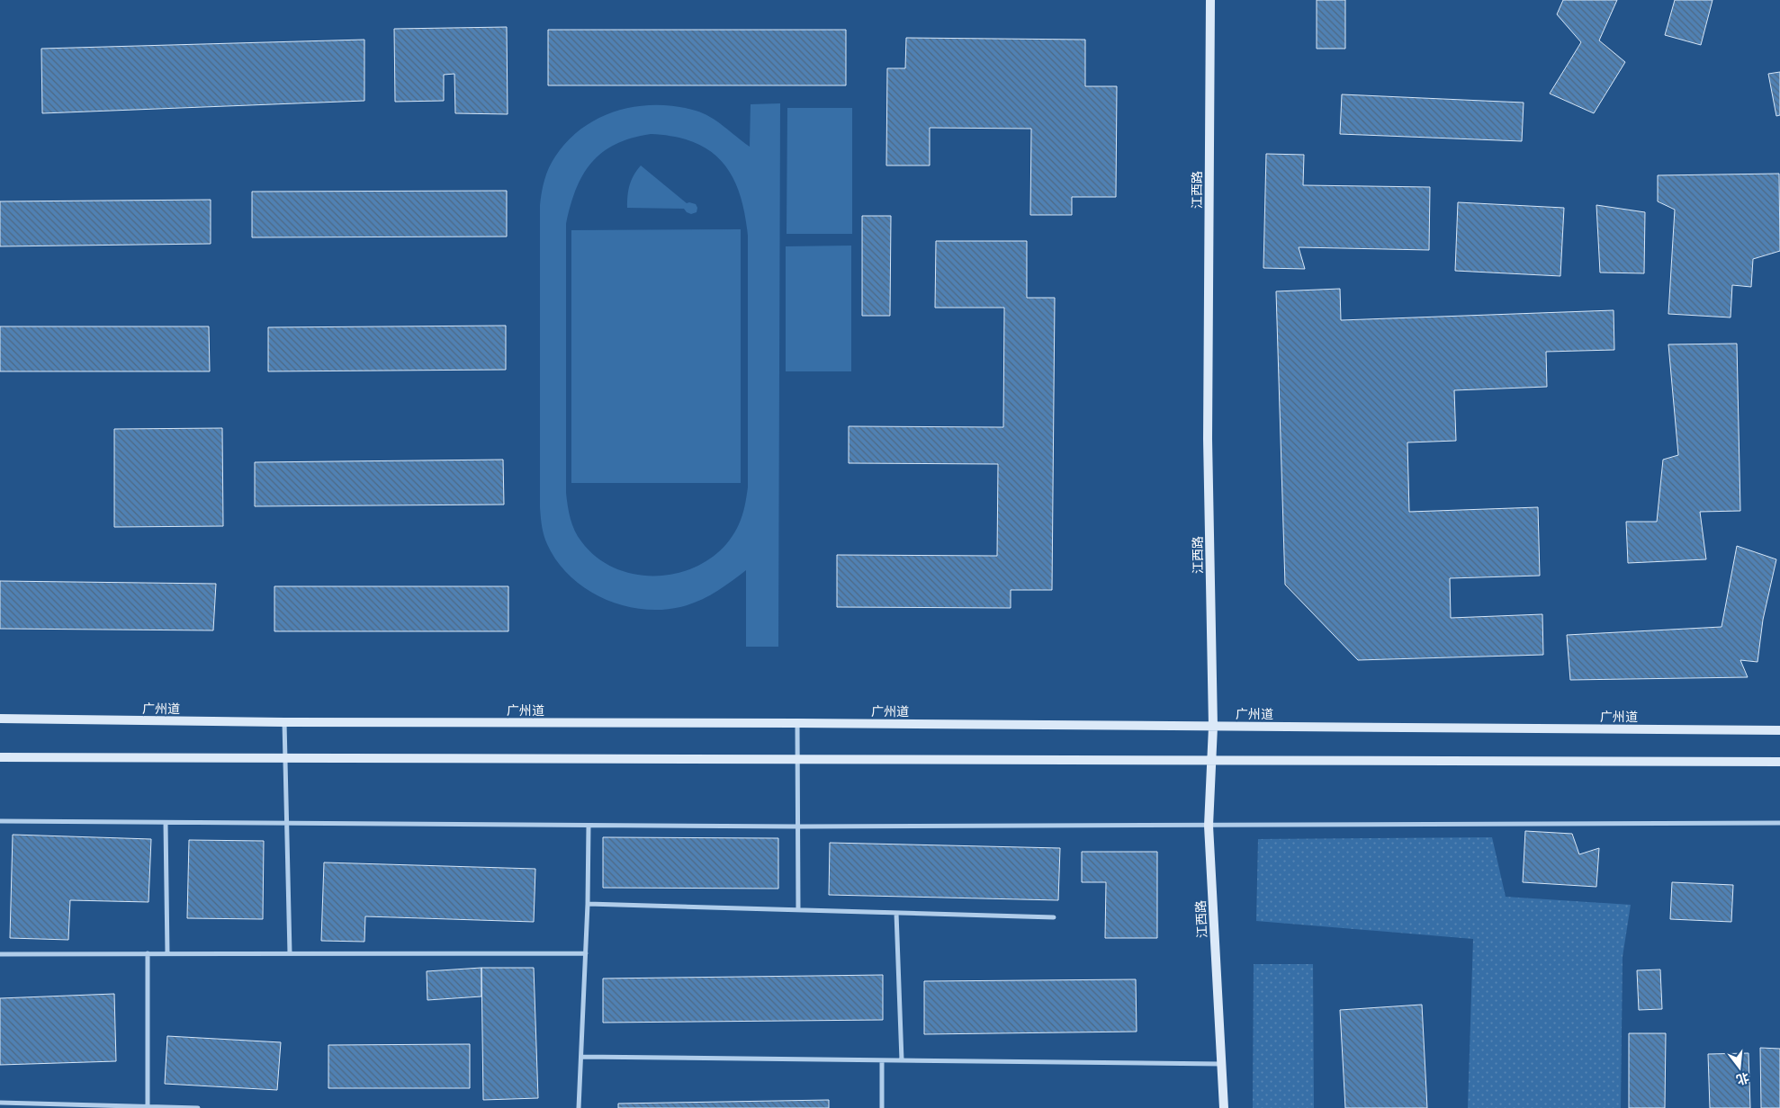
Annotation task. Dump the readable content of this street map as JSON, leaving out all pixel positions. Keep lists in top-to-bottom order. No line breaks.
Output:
{"streets":{"street":["江西路","广州道"]},"crossings":[["江西路","广州道"]],"north":"bottom"}
